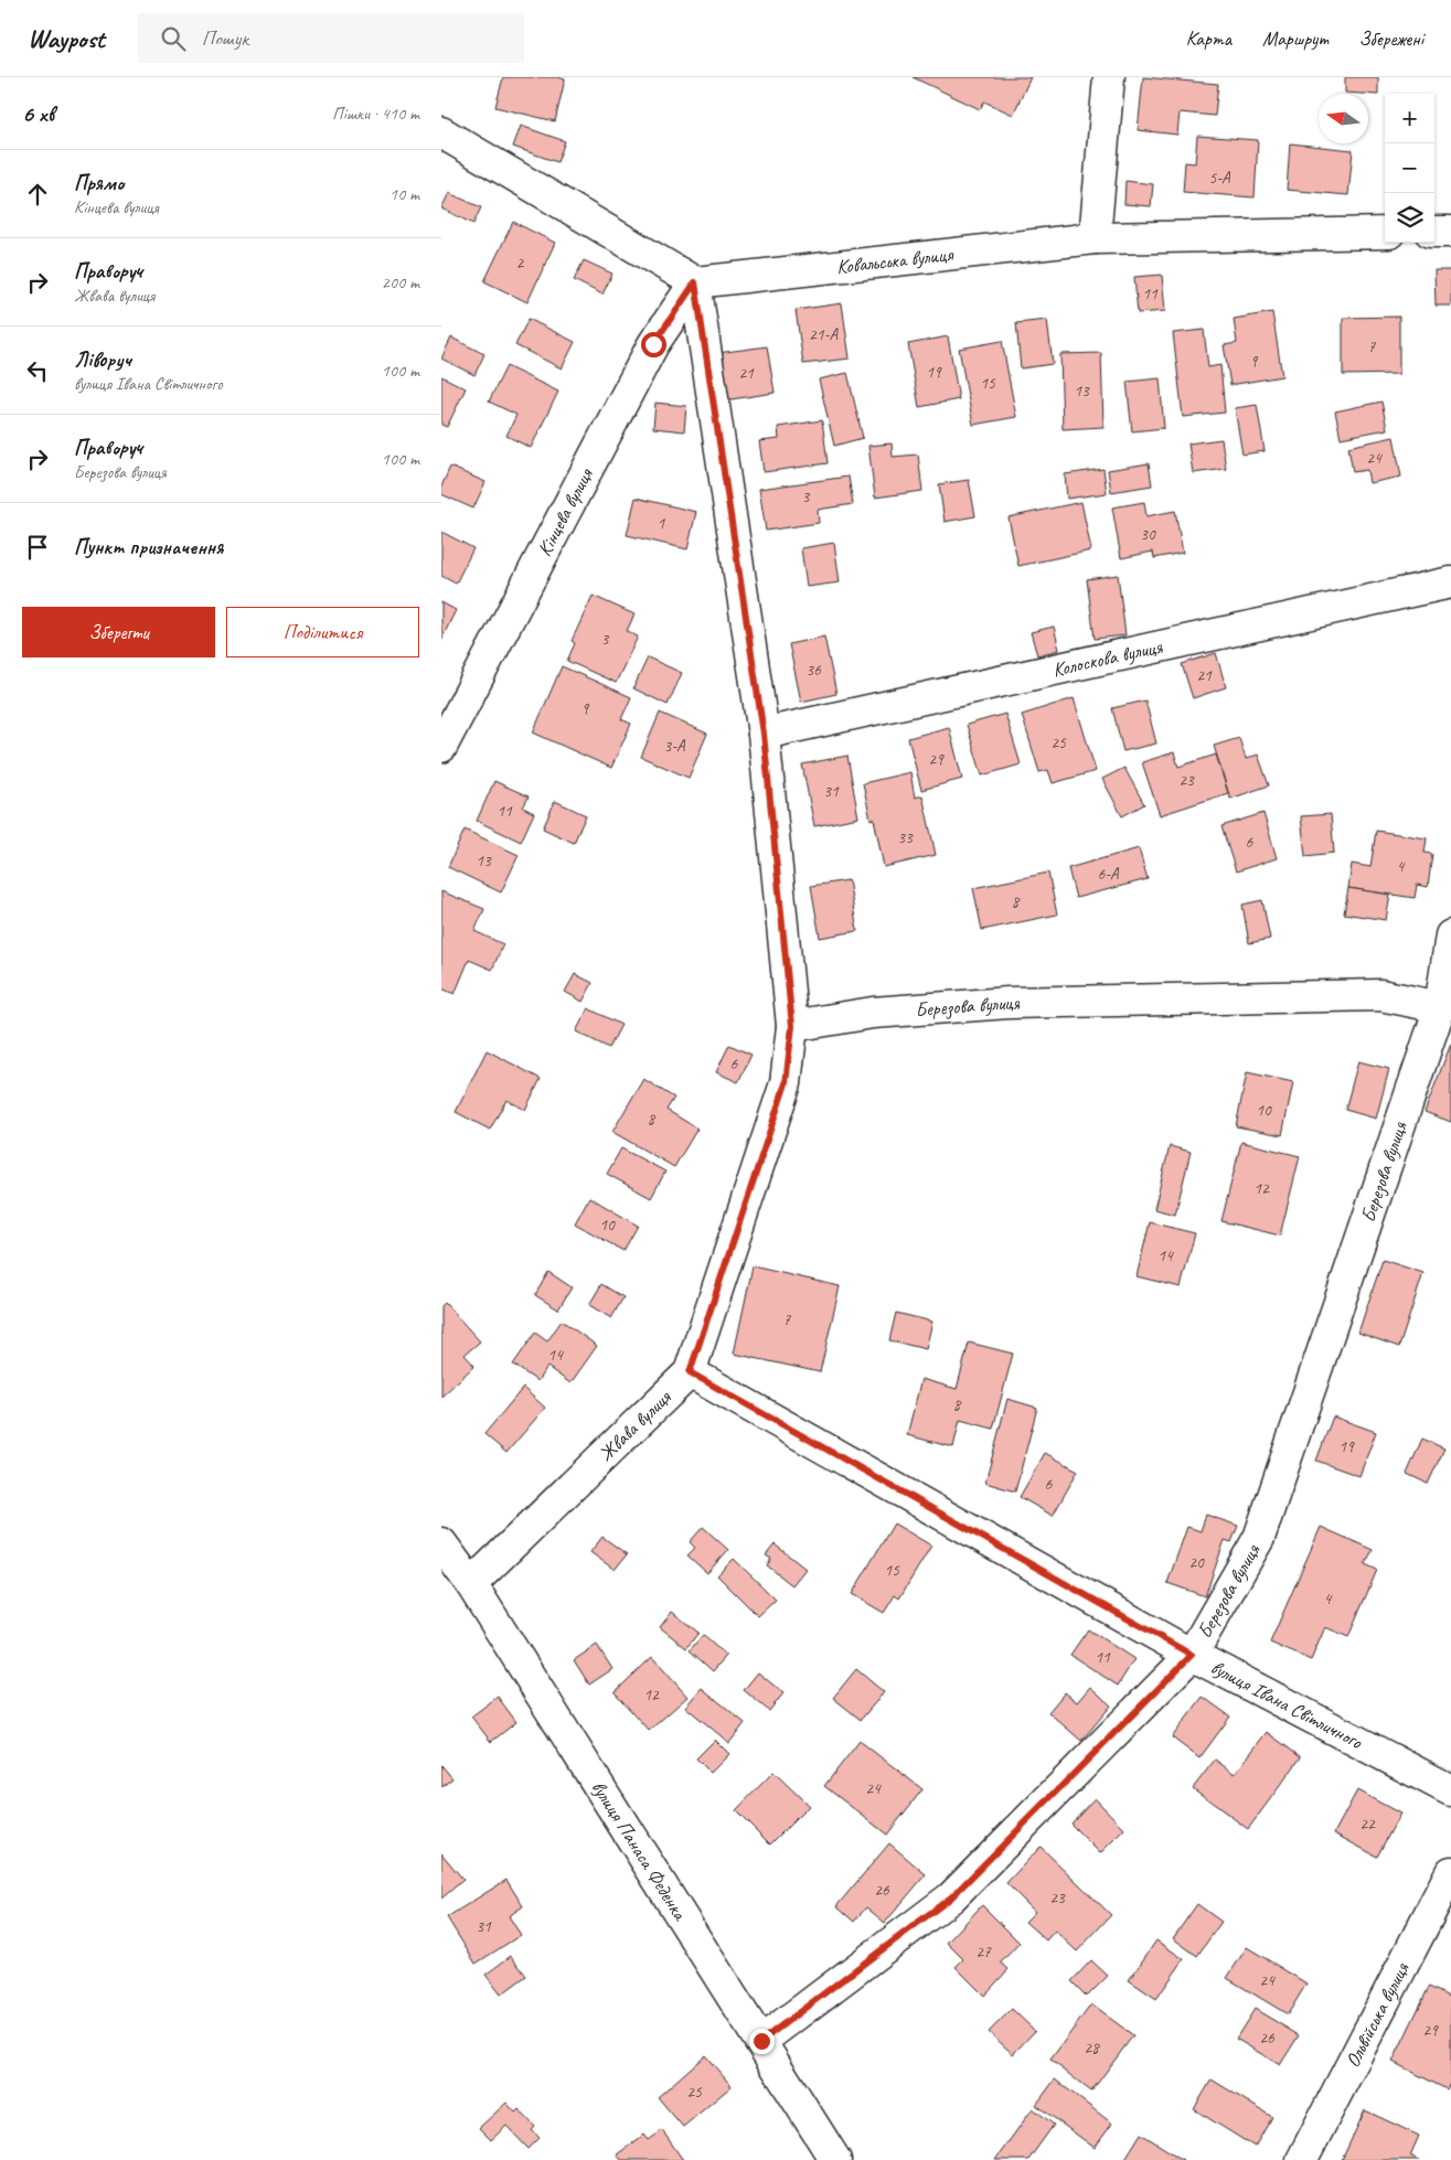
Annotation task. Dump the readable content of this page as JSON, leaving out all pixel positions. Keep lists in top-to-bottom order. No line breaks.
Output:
{"streets":{"street":["Ковальська вулиця","Кінцева вулиця","Колоскова вулиця","Березова вулиця","Жвава вулиця","вулиця Івана Світличного","вулиця Панаса Феденка","Ольвійська вулиця"]},"crossings":[["Ковальська вулиця","Кінцева вулиця"],["Ковальська вулиця","Жвава вулиця"],["Кінцева вулиця","Жвава вулиця"],["Колоскова вулиця","Жвава вулиця"],["Березова вулиця","Жвава вулиця"],["Березова вулиця","вулиця Івана Світличного"],["Березова вулиця","вулиця Панаса Феденка"],["Жвава вулиця","вулиця Івана Світличного"],["Жвава вулиця","вулиця Панаса Феденка"]],"house_numbers":["5-А","2","11","21-А","7","9","19","21","15","13","24","3","1","30","3","36","21","9","25","3-А","29","23","31","11","33","6","13","4","6-А","8","6","10","8","12","10","14","7","14","8","19","6","20","15","4","11","12","24","22","26","23","31","27","24","29","26","28","25"],"north":"left","page":{"header":"Waypost","search":"Пошук","nav":["Карта","Маршрут","Збережені"],"heading":["6 хв","Пішки · 410 m"],"map_buttons":["+","−"],"list":[["Прямо","Кінцева вулиця","10 m"],["Праворуч","Жвава вулиця","200 m"],["Ліворуч","вулиця Івана Світличного","100 m"],["Праворуч","Березова вулиця","100 m"],"Пункт призначення"],"buttons":["Зберегти","Поділитися"]}}
